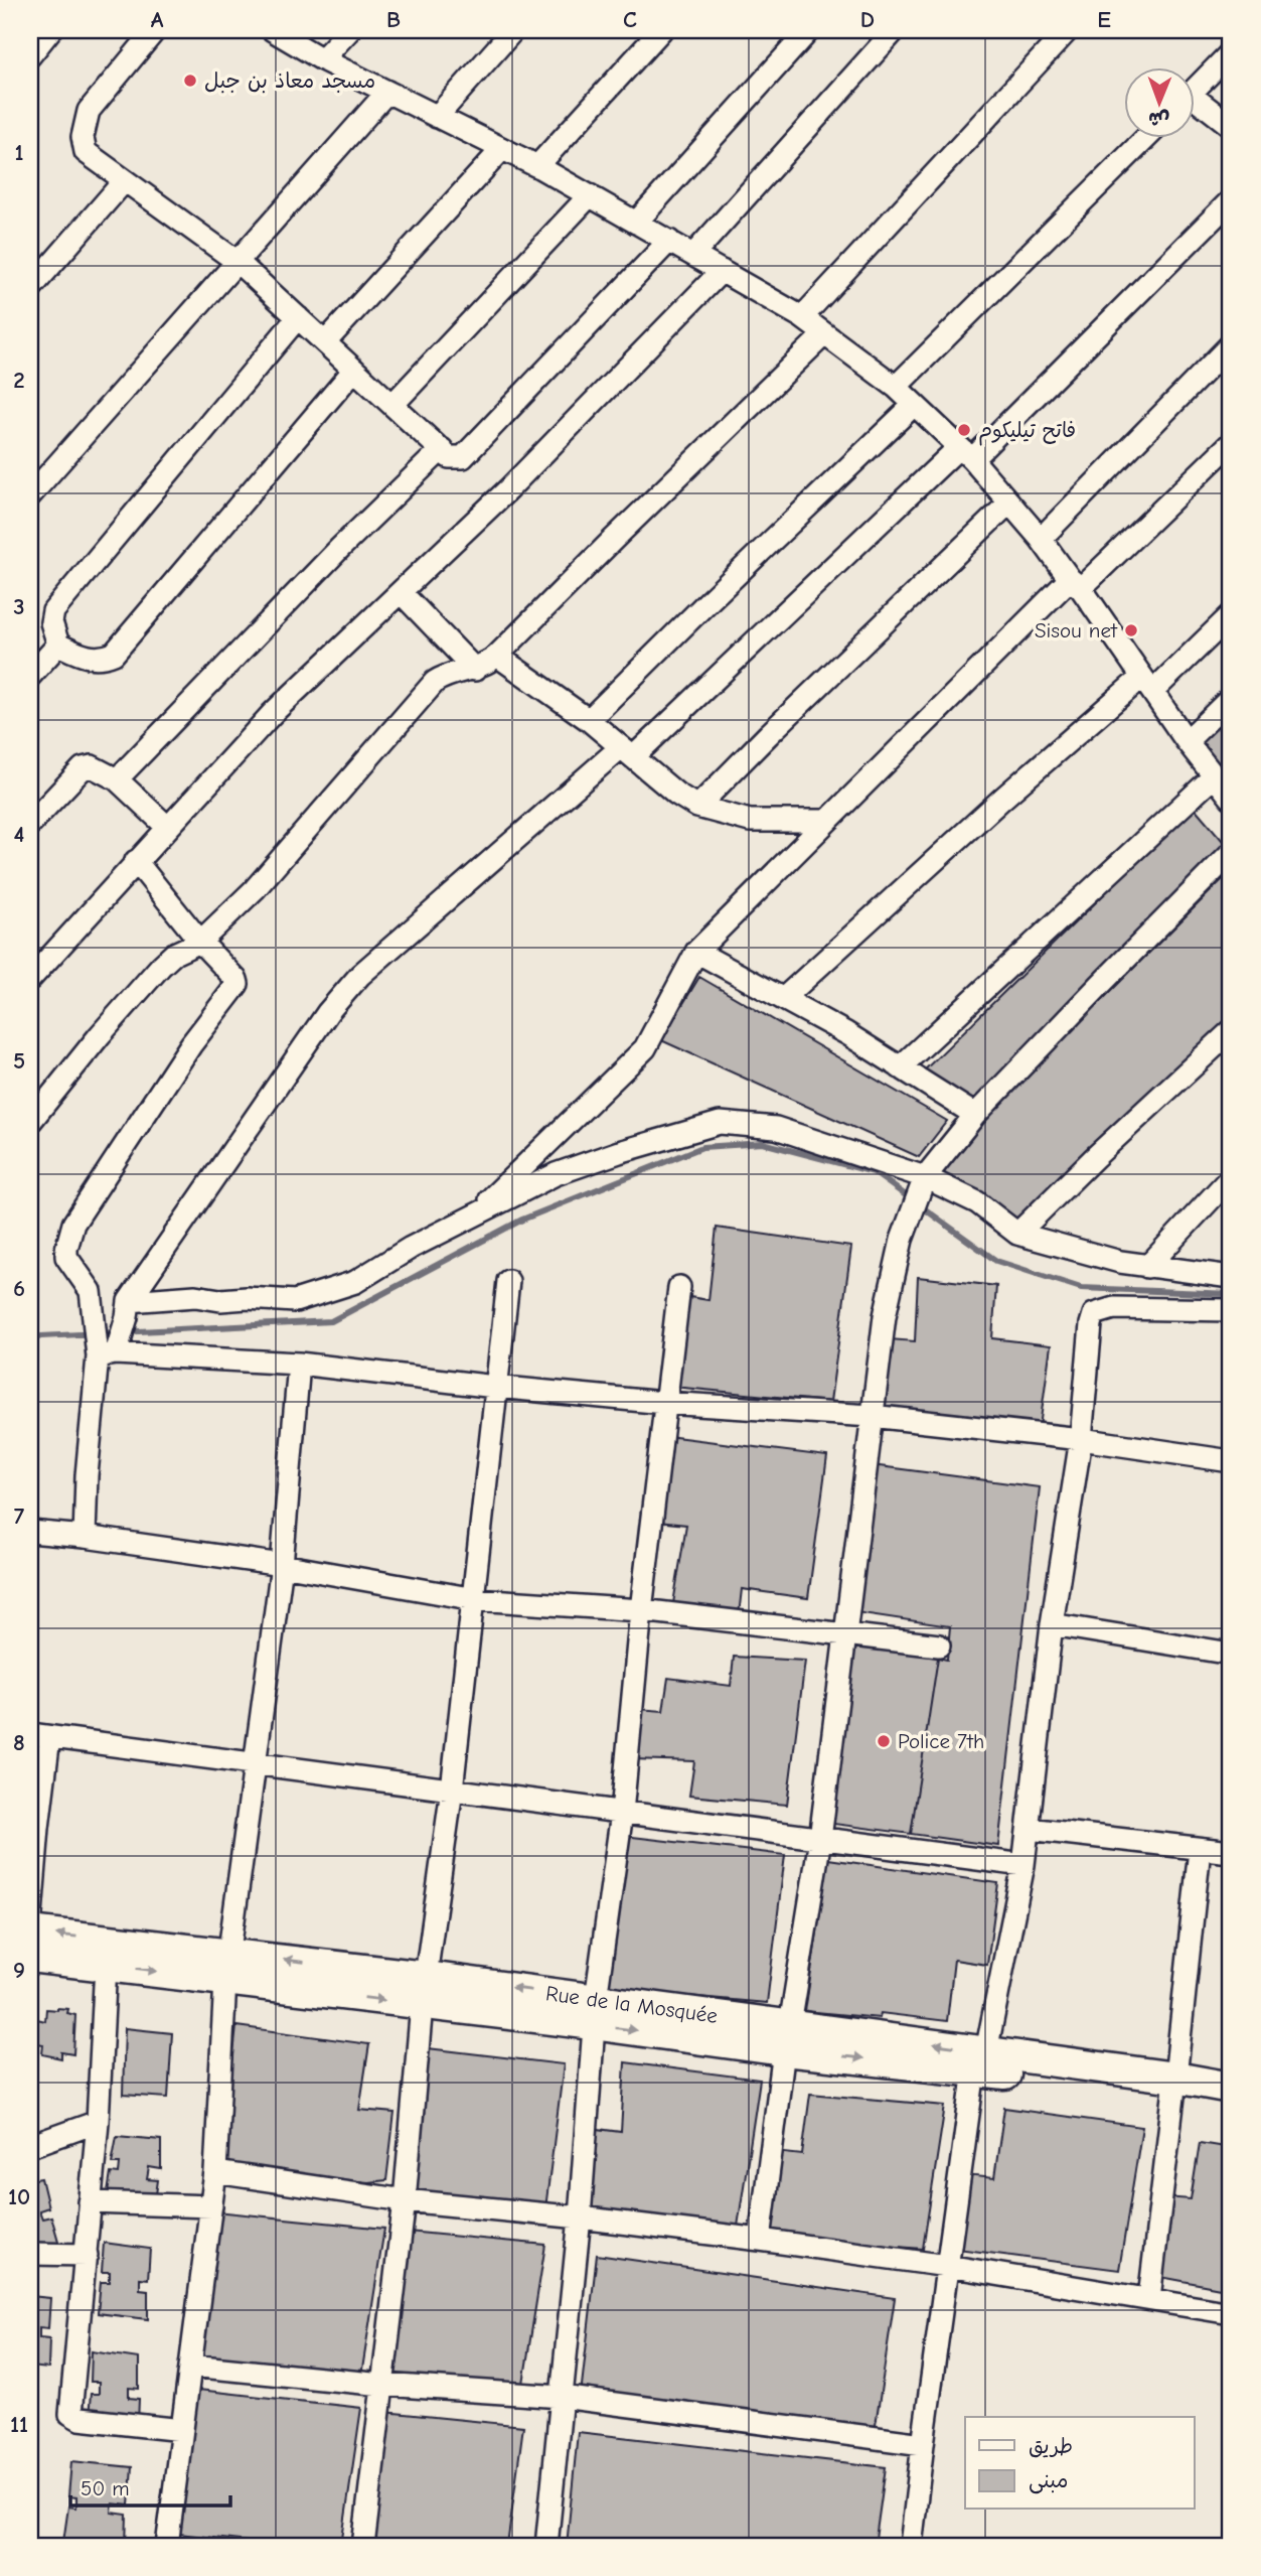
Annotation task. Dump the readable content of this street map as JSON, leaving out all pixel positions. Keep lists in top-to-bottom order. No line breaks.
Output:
{"streets":{"main road":["Rue de la Mosquée"]},"places":["مسجد معاذ بن جبل","فاتح تيليكوم","Sisou net","Police 7th"],"legend":["طريق","مبنى"],"scale_bar":"50 m","north":"bottom","grid":{"columns":["A","B","C","D","E"],"rows":["1","2","3","4","5","6","7","8","9","10","11"]}}
